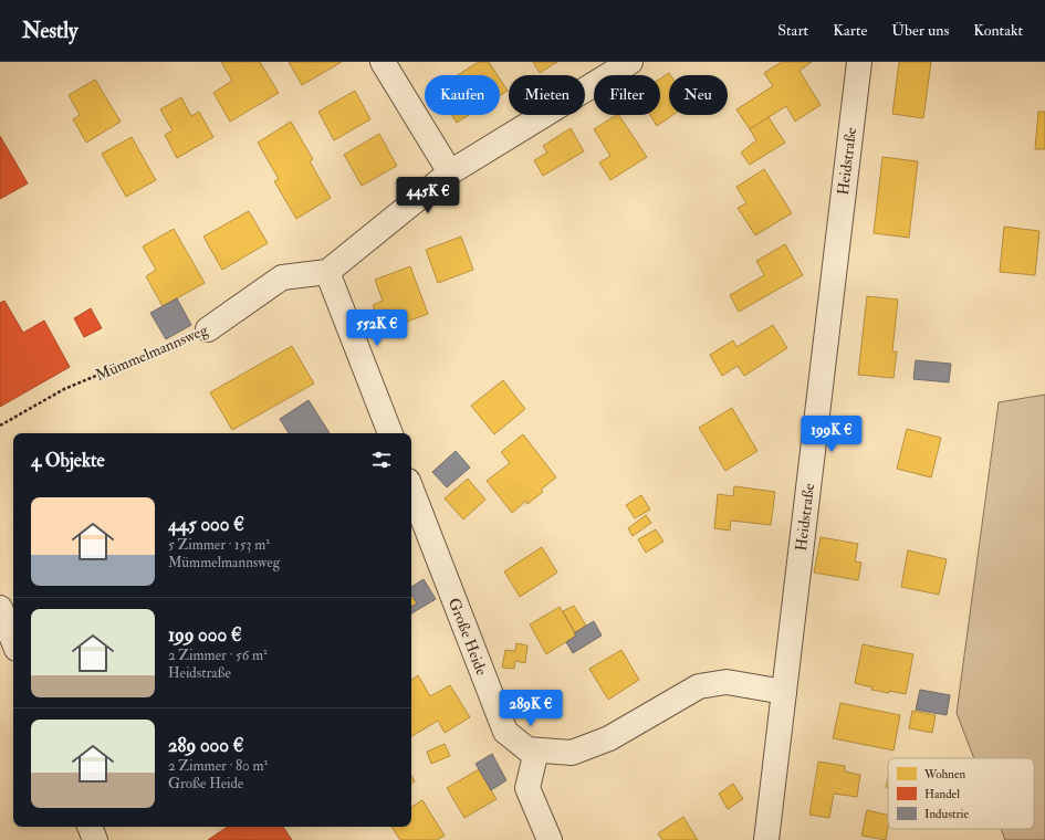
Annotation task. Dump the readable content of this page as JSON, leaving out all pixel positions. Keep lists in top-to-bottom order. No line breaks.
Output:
{"streets":{"street":["Heidstraße","Mümmelmannsweg","Große Heide"]},"crossings":[["Heidstraße","Große Heide"]],"legend":["Wohnen","Handel","Industrie"],"page":{"header":"Nestly","nav":["Start","Karte","Über uns","Kontakt"],"chip":["Kaufen","Mieten","Filter","Neu"],"price":["445K €","552K €","199K €","289K €"],"heading":"4 Objekte","list":[{"name":"445 000 €","note":"5 Zimmer · 153 m² · Mümmelmannsweg"},{"name":"199 000 €","note":"2 Zimmer · 56 m² · Heidstraße"},{"name":"289 000 €","note":"2 Zimmer · 80 m² · Große Heide"}]}}
